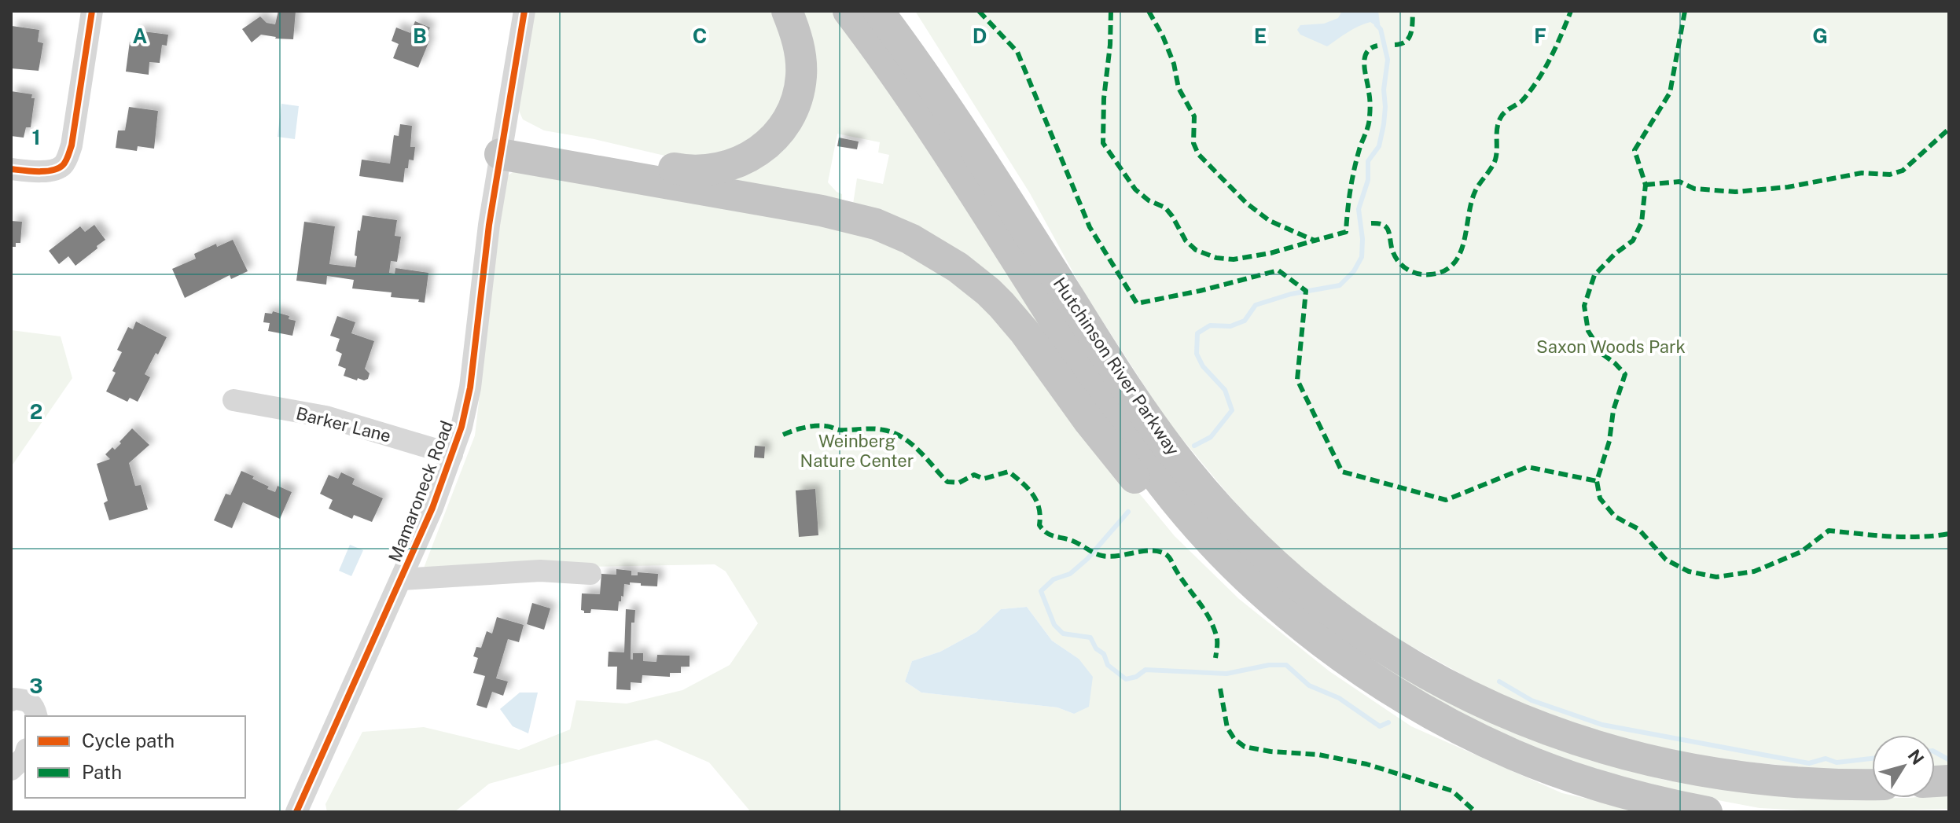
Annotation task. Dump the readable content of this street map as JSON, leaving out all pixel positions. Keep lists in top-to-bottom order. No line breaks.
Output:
{"streets":{"highway":["Hutchinson River Parkway"],"street":["Barker Lane","Mamaroneck Road"]},"crossings":[["Barker Lane","Mamaroneck Road"]],"parks":["Saxon Woods Park","Weinberg Nature Center"],"legend":["Cycle path","Path"],"north":"top right","grid":{"columns":["A","B","C","D","E","F","G"],"rows":["1","2","3"]}}
